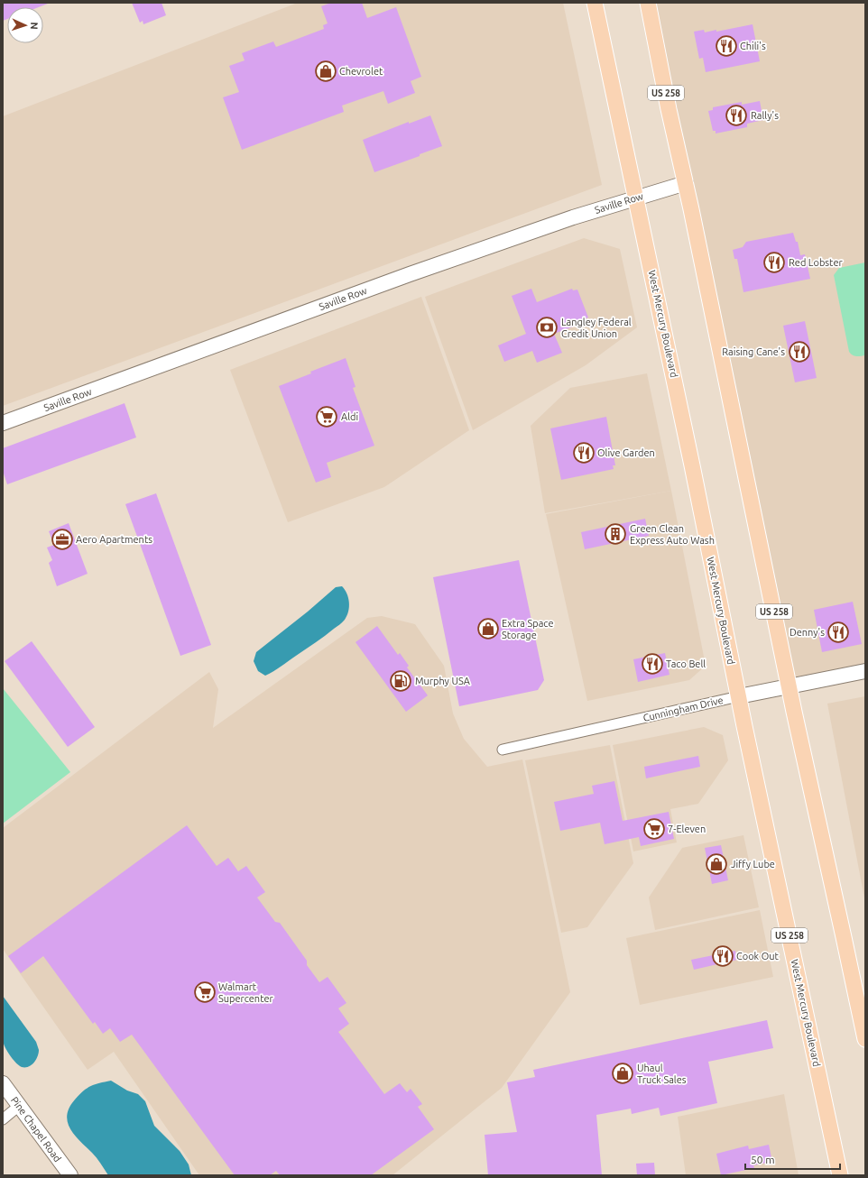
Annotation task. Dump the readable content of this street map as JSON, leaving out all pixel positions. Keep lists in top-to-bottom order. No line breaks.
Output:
{"streets":{"main road":["US 258","West Mercury Boulevard"],"street":["Saville Row","Cunningham Drive","Pine Chapel Road"]},"crossings":[["US 258","Saville Row"],["US 258","Cunningham Drive"],["Saville Row","West Mercury Boulevard"],["West Mercury Boulevard","Cunningham Drive"]],"places":{"restaurant":["Chili's","Rally's","Red Lobster","Raising Cane's","Olive Garden","Denny's","Taco Bell","Cook Out"],"shop":["Chevrolet","Extra Space Storage","Jiffy Lube","Uhaul Truck Sales"],"bank":["Langley Federal Credit Union"],"supermarket":["Aldi","7-Eleven","Walmart Supercenter"],"building":["Green Clean Express Auto Wash"],"office":["Aero Apartments"],"fuel station":["Murphy USA"]},"scale_bar":"50 m","north":"right"}
